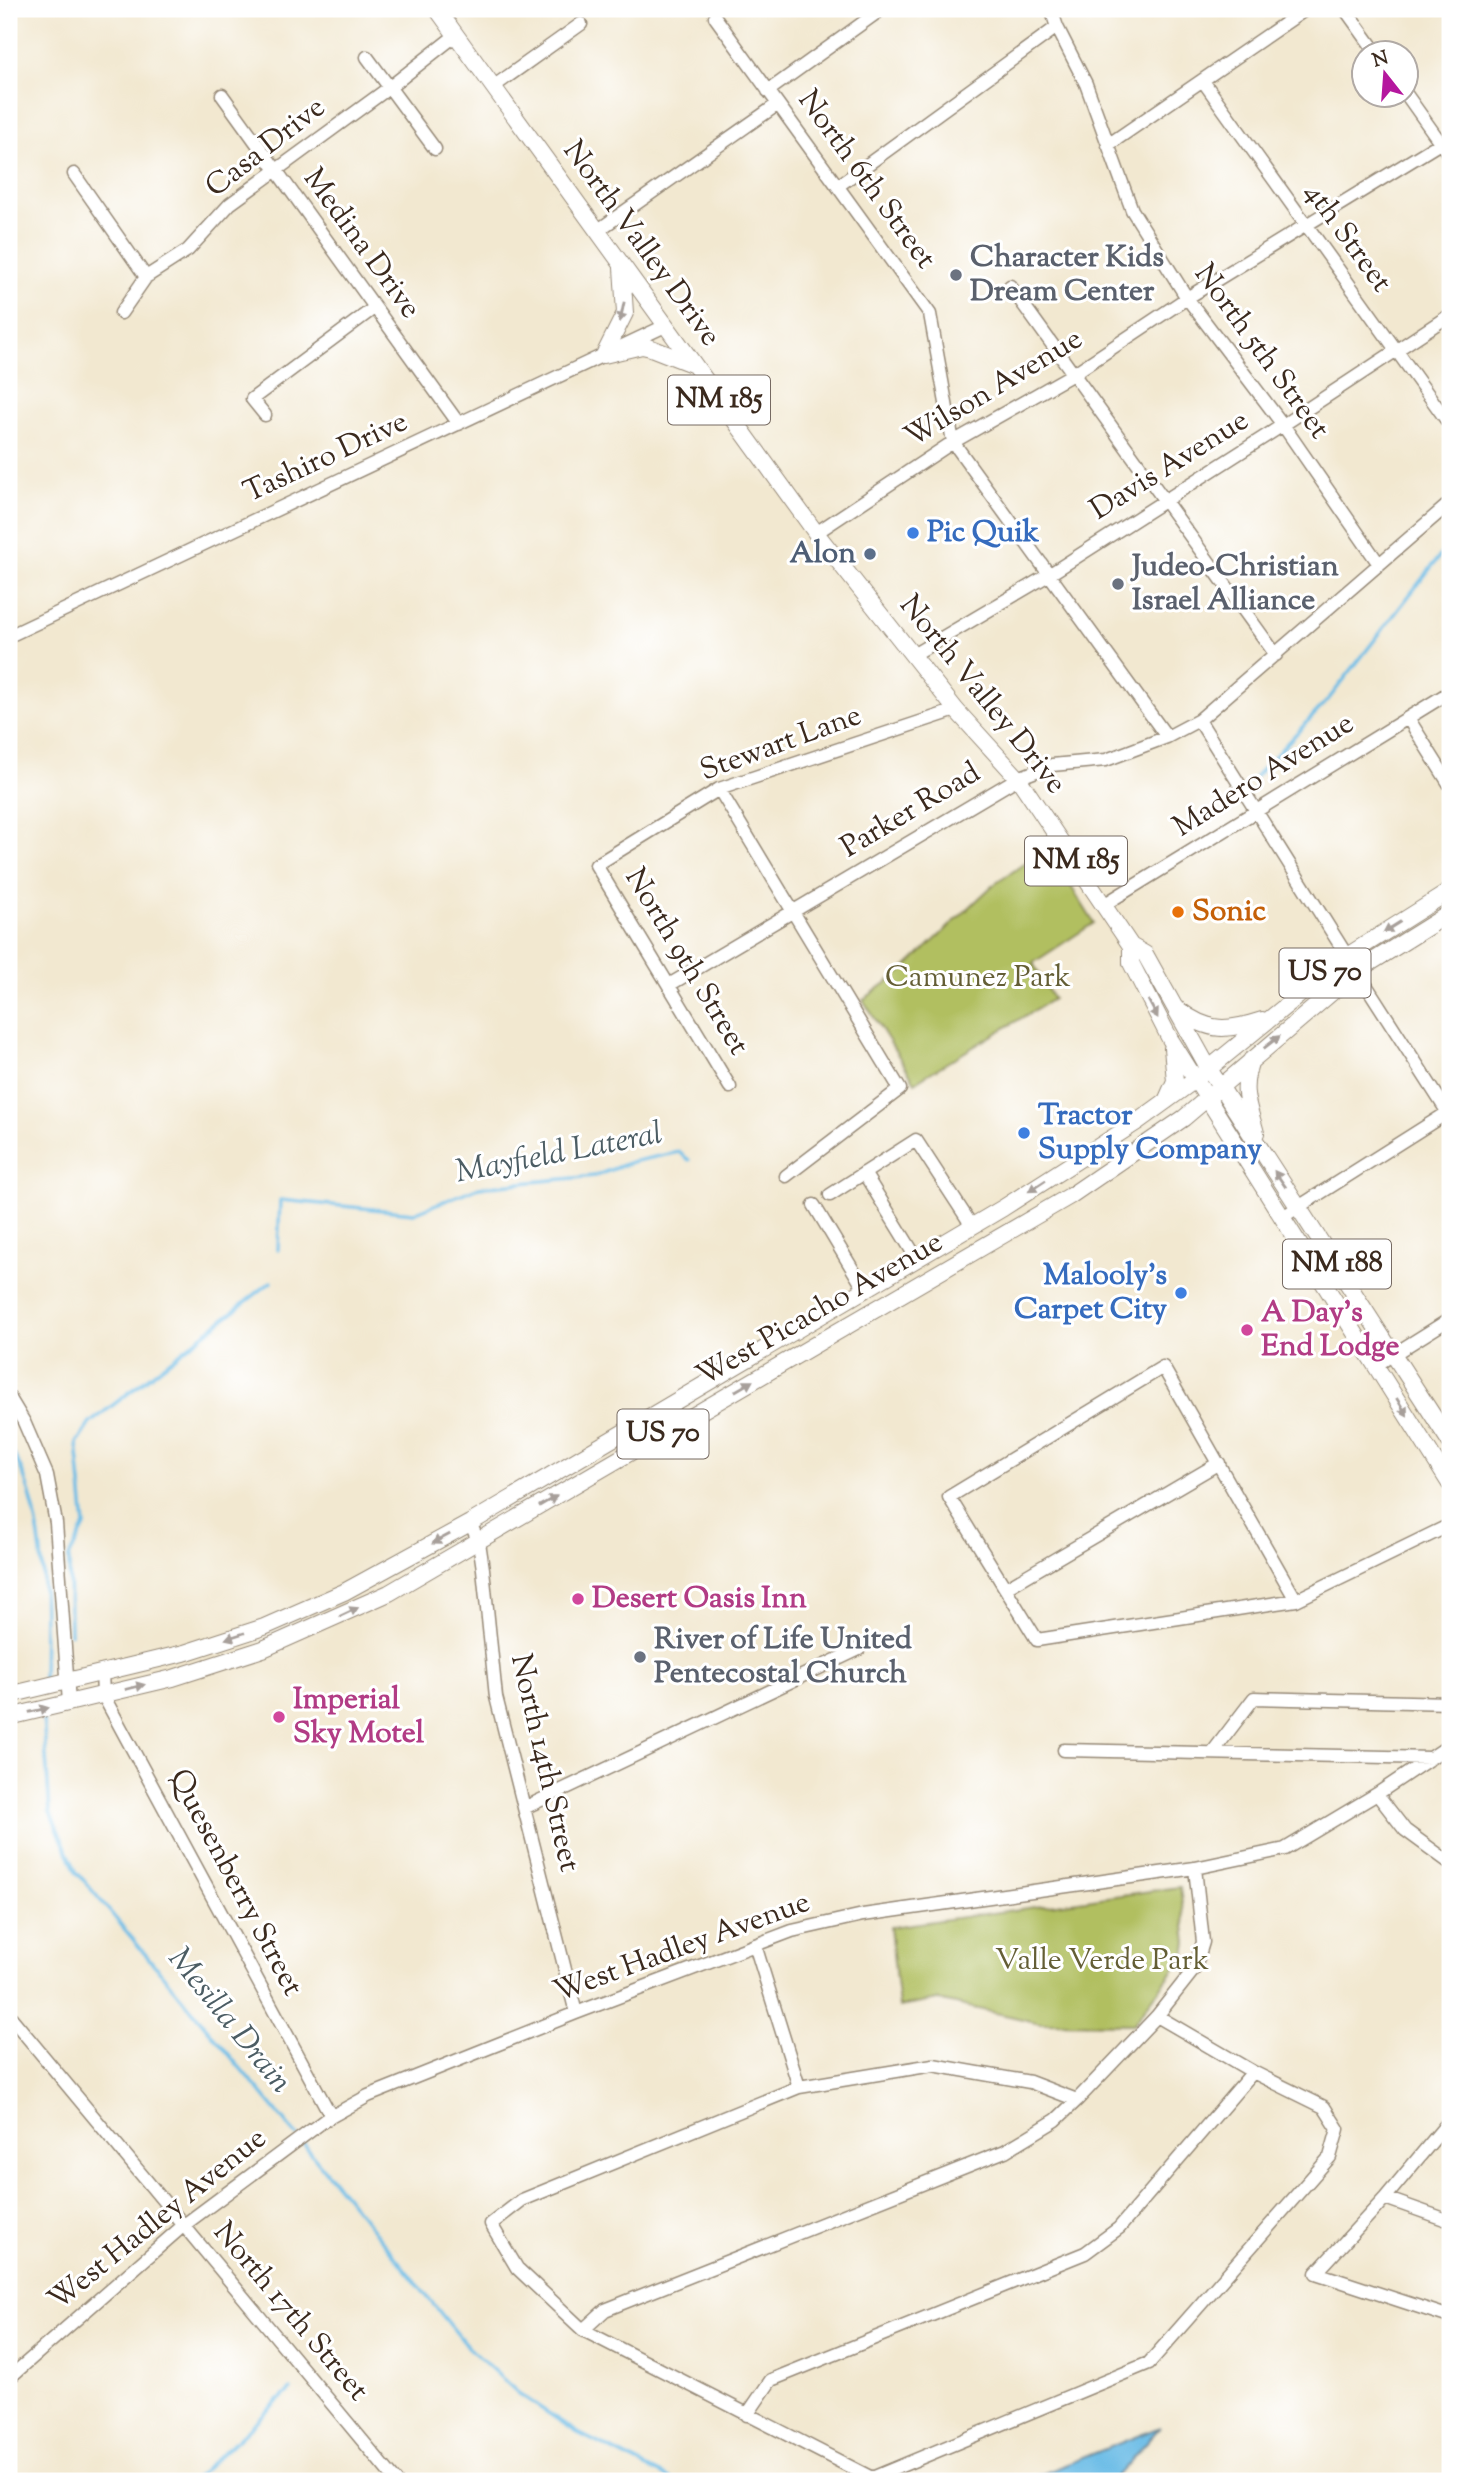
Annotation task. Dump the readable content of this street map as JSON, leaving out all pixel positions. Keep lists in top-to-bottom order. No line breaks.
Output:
{"streets":{"main road":["North Valley Drive","NM 185","US 70","NM 188","West Picacho Avenue"],"street":["Casa Drive","North 6th Street","4th Street","Medina Drive","North 5th Street","Wilson Avenue","Tashiro Drive","Davis Avenue","Stewart Lane","Madero Avenue","Parker Road","North 9th Street","North 14th Street","Quesenberry Street","West Hadley Avenue","North 17th Street"]},"crossings":[["Casa Drive","Medina Drive"],["Casa Drive","North Valley Drive"],["North 6th Street","Wilson Avenue"],["North 6th Street","Davis Avenue"],["North 6th Street","Parker Road"],["4th Street","Wilson Avenue"],["4th Street","Davis Avenue"],["Medina Drive","Tashiro Drive"],["North Valley Drive","Wilson Avenue"],["North Valley Drive","Tashiro Drive"],["North Valley Drive","Davis Avenue"],["North Valley Drive","Stewart Lane"],["North Valley Drive","Madero Avenue"],["North Valley Drive","Parker Road"],["North Valley Drive","West Picacho Avenue"],["North 5th Street","Wilson Avenue"],["North 5th Street","Davis Avenue"],["North 5th Street","Parker Road"],["Stewart Lane","North 9th Street"],["Parker Road","North 9th Street"],["West Picacho Avenue","North 14th Street"],["West Picacho Avenue","Quesenberry Street"],["North 14th Street","West Hadley Avenue"],["Quesenberry Street","West Hadley Avenue"],["West Hadley Avenue","North 17th Street"]],"water":["Mayfield Lateral","Mesilla Drain"],"parks":["Camunez Park","Valle Verde Park"],"places":["Character Kids Dream Center","Pic Quik","Alon","Judeo-Christian Israel Alliance","Sonic","Tractor Supply Company","Malooly's Carpet City","A Day's End Lodge","Desert Oasis Inn","River of Life United Pentecostal Church","Imperial Sky Motel"],"north":"top"}
